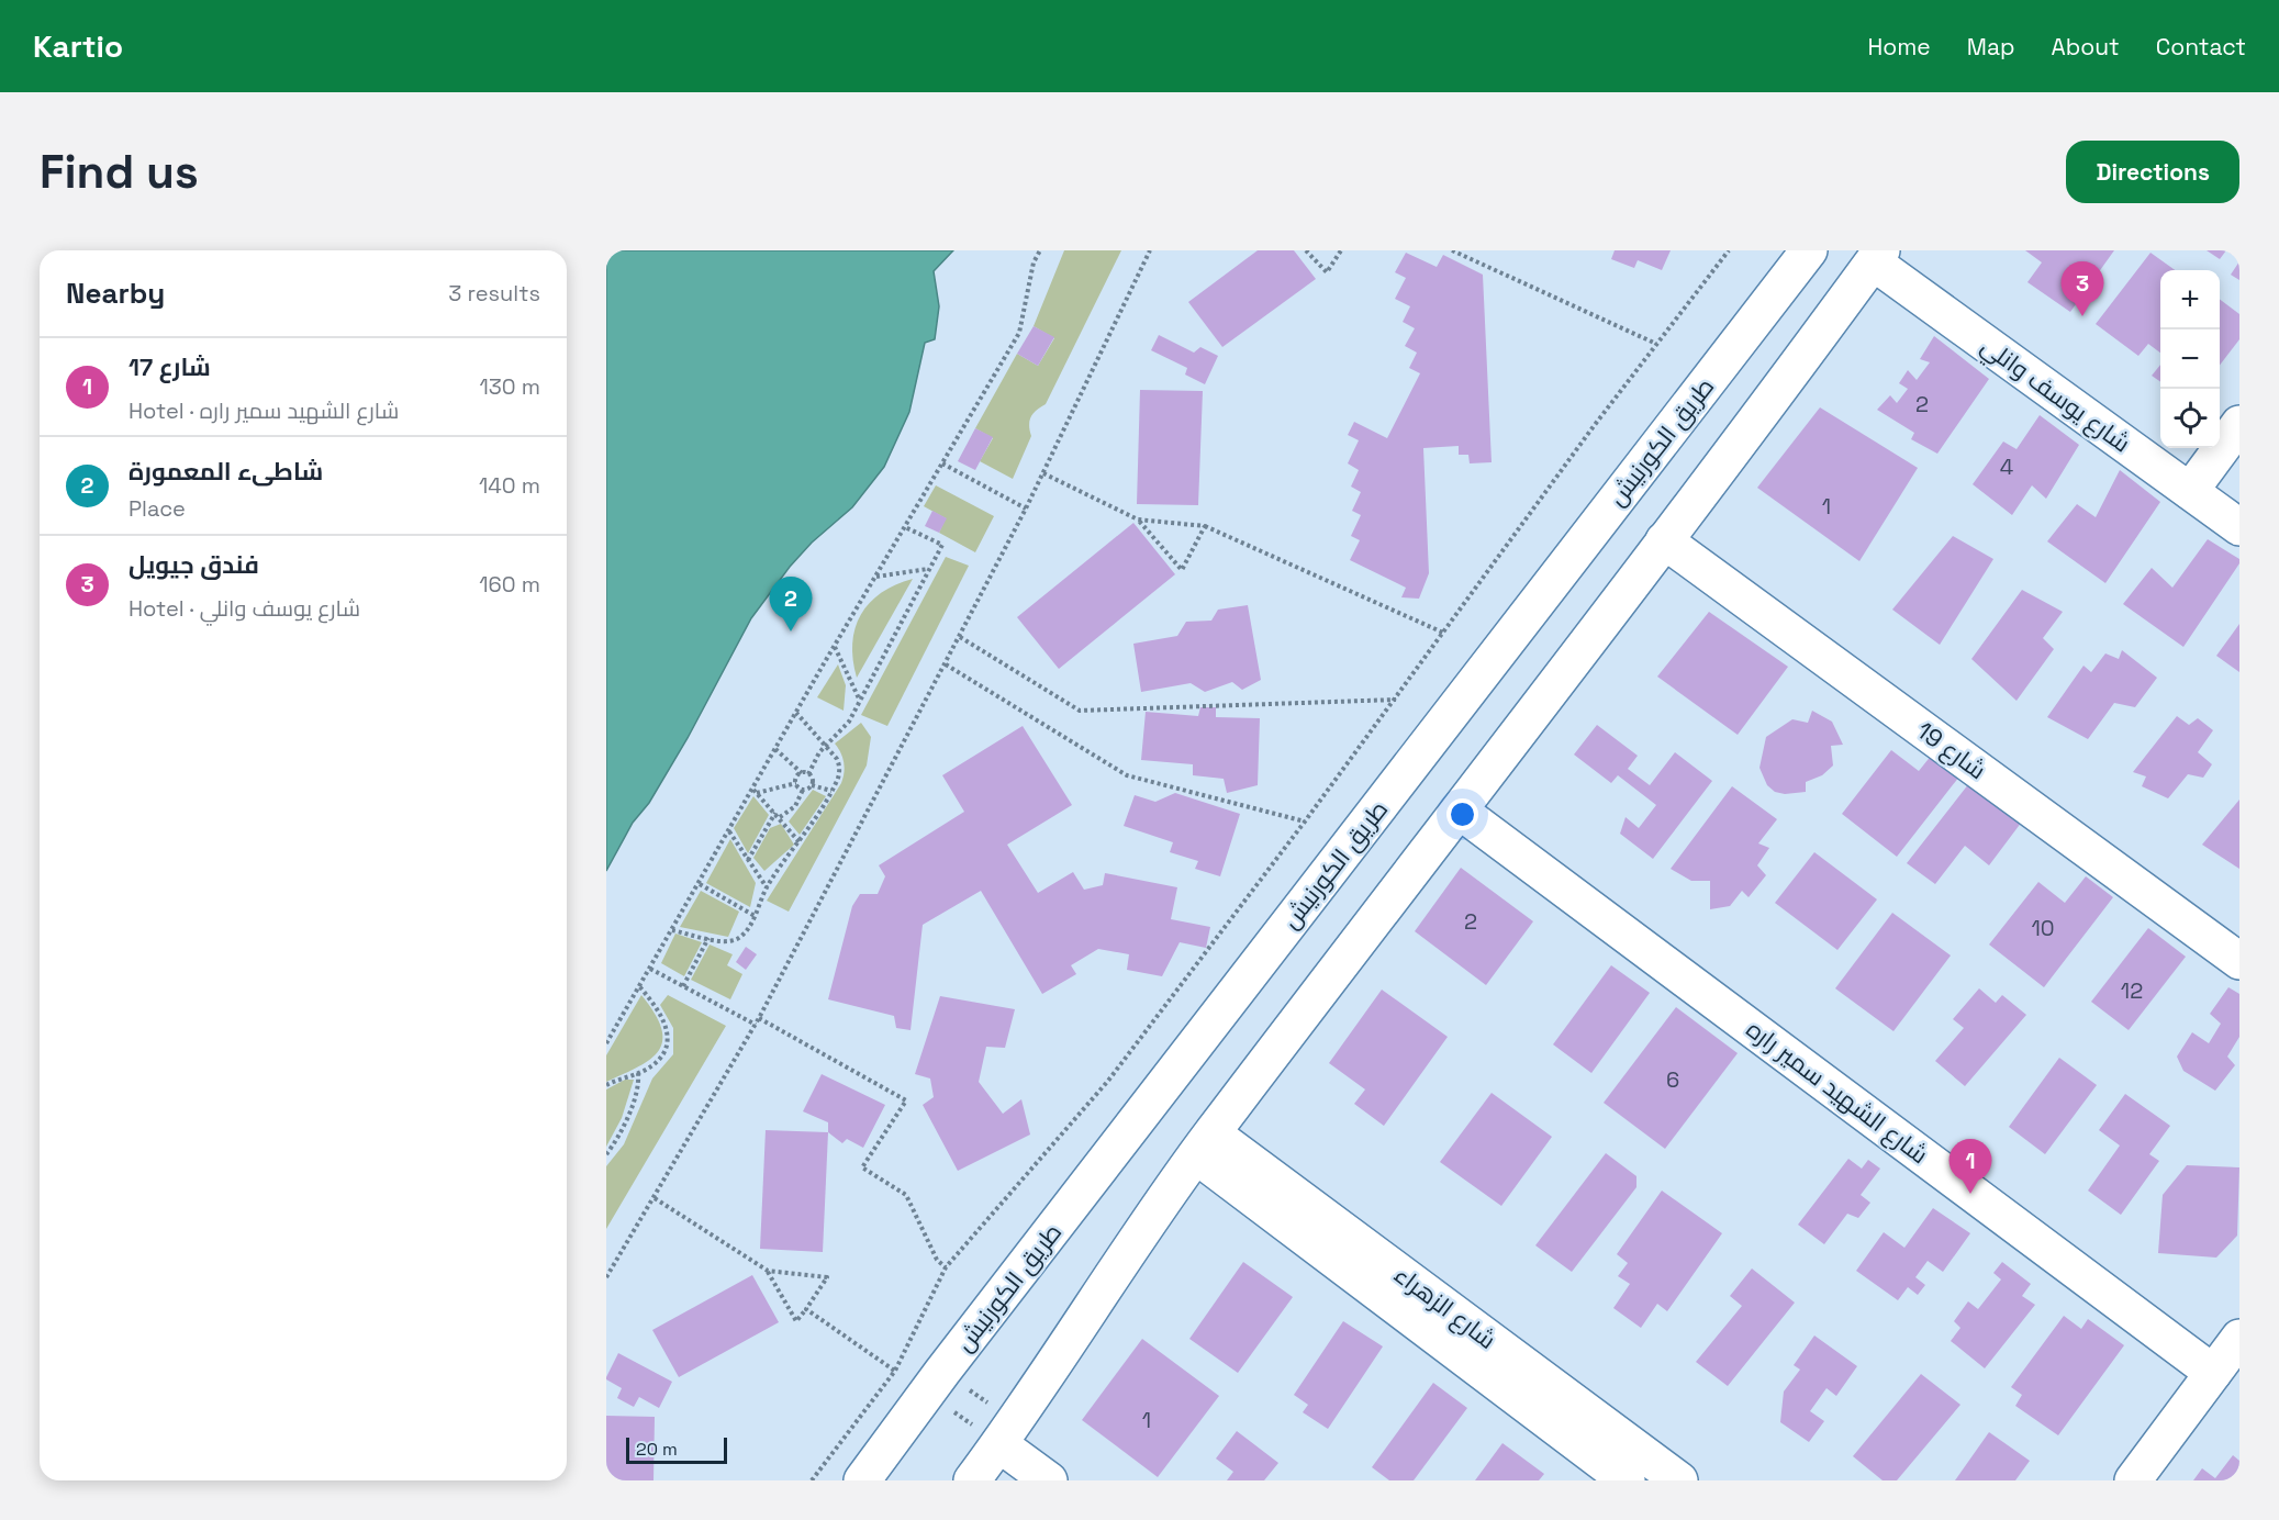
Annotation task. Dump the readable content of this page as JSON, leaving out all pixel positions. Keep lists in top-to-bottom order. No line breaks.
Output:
{"streets":{"street":["شارع يوسف وانلي","طريق الكورنيش","شارع 19","شارع الشهيد سمير راره","شارع الزهراء"]},"house_numbers":["2","4","1","2","10","12","6","1"],"scale_bar":"20 m","page":{"header":"Kartio","nav":["Home","Map","About","Contact"],"buttons":"Directions","title":"Find us","heading":["Nearby","3 results"],"pins":["3","2","1"],"map_buttons":["+","−"],"list":[{"mark":"1","name":"شارع 17","note":"Hotel · شارع الشهيد سمير راره","value":"130 m"},{"mark":"2","name":"شاطىء المعمورة","note":"Place","value":"140 m"},{"mark":"3","name":"فندق جيويل","note":"Hotel · شارع يوسف وانلي","value":"160 m"}],"scale":"20 m"}}
